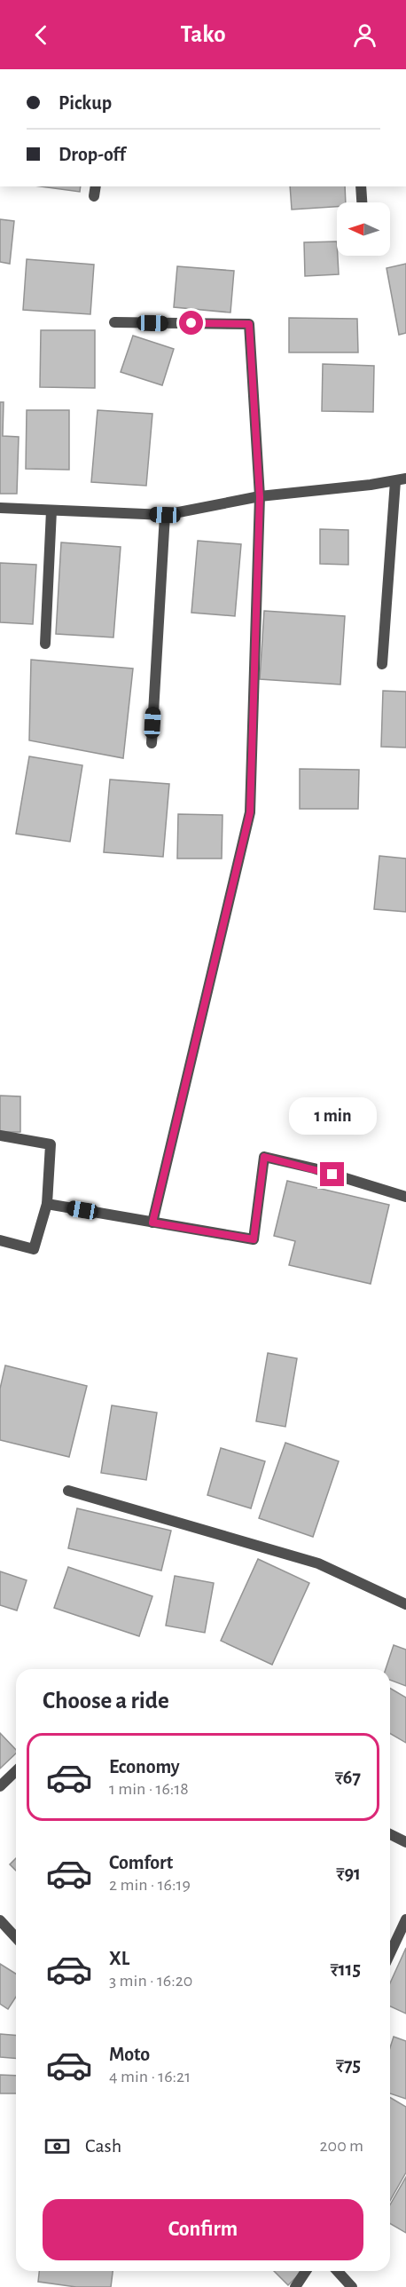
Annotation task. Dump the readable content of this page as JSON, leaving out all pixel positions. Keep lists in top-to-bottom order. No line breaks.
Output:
{"north":"left","page":{"header":"Tako","banner":["Pickup","Drop-off"],"bubble":"1 min","heading":"Choose a ride","list":[{"name":"Economy","note":"1 min · 16:18","value":"₹67"},{"name":"Comfort","note":"2 min · 16:19","value":"₹91"},{"name":"XL","note":"3 min · 16:20","value":"₹115"},{"name":"Moto","note":"4 min · 16:21","value":"₹75"}],"pay":["Cash","200 m"],"buttons":"Confirm"}}
